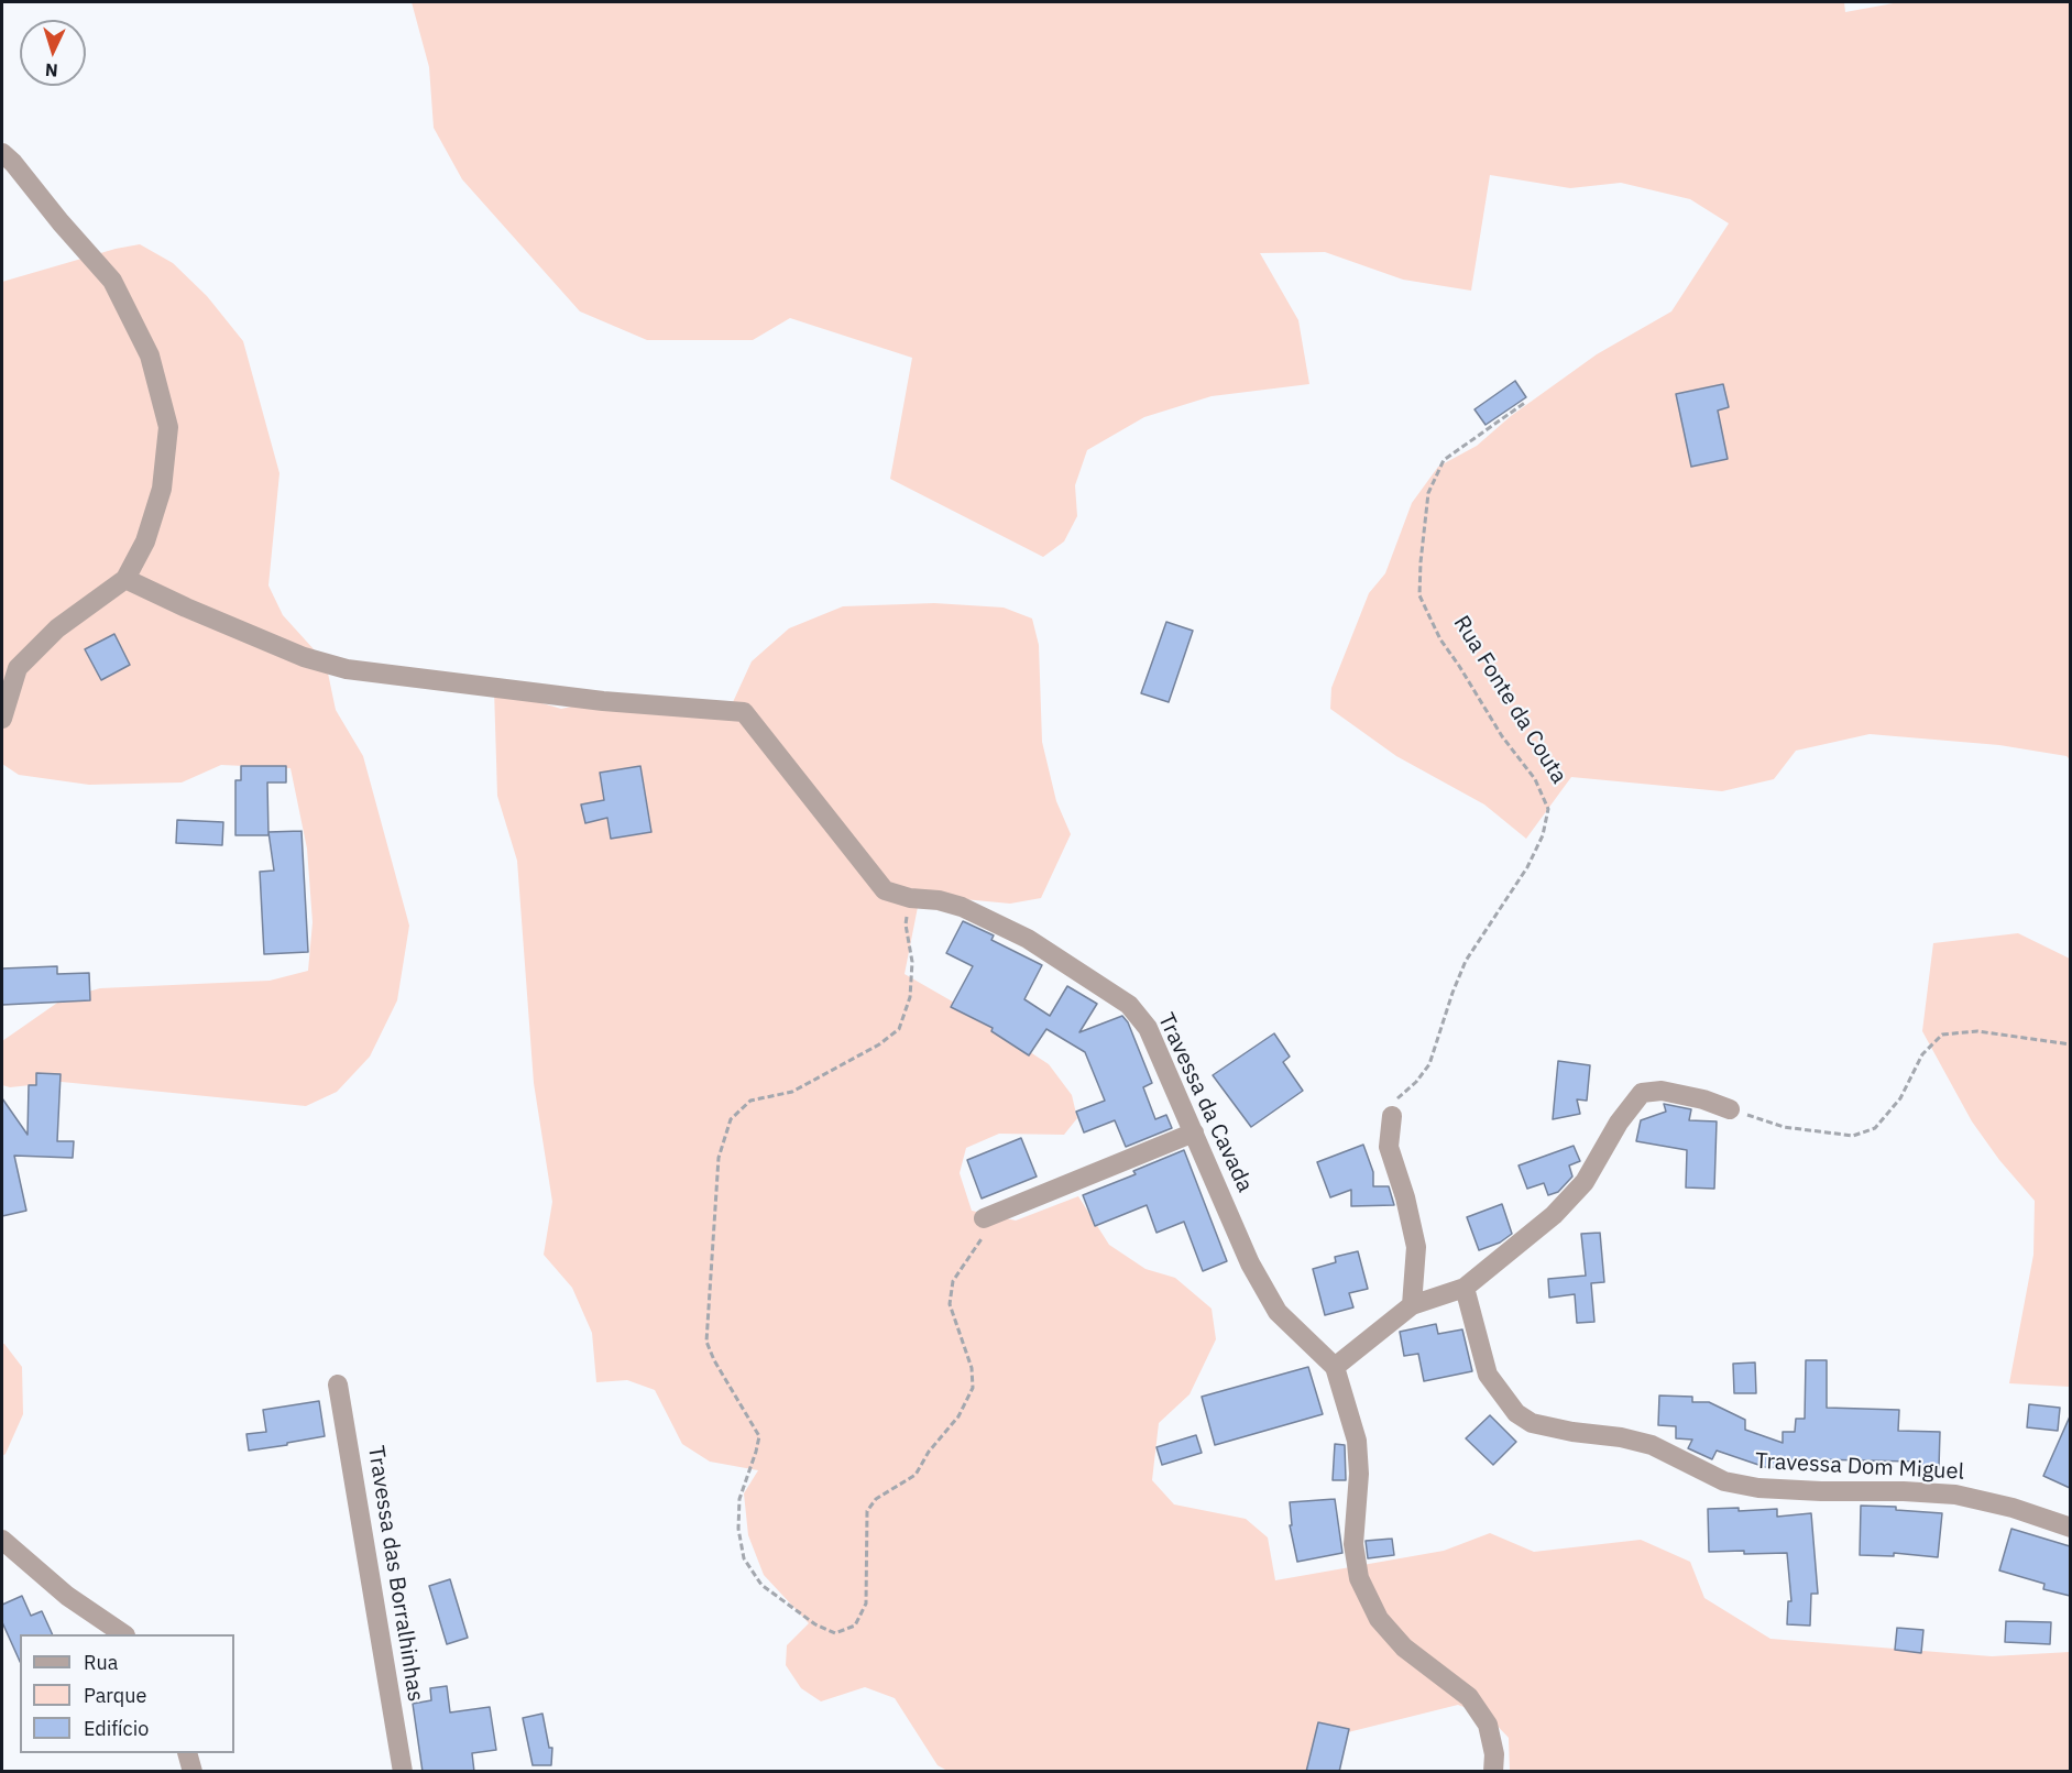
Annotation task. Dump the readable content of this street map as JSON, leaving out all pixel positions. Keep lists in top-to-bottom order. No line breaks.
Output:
{"streets":{"street":["Travessa da Cavada","Travessa Dom Miguel","Travessa das Borralhinhas"],"path":["Rua Fonte da Couta"]},"legend":["Rua","Parque","Edifício"],"north":"bottom"}
